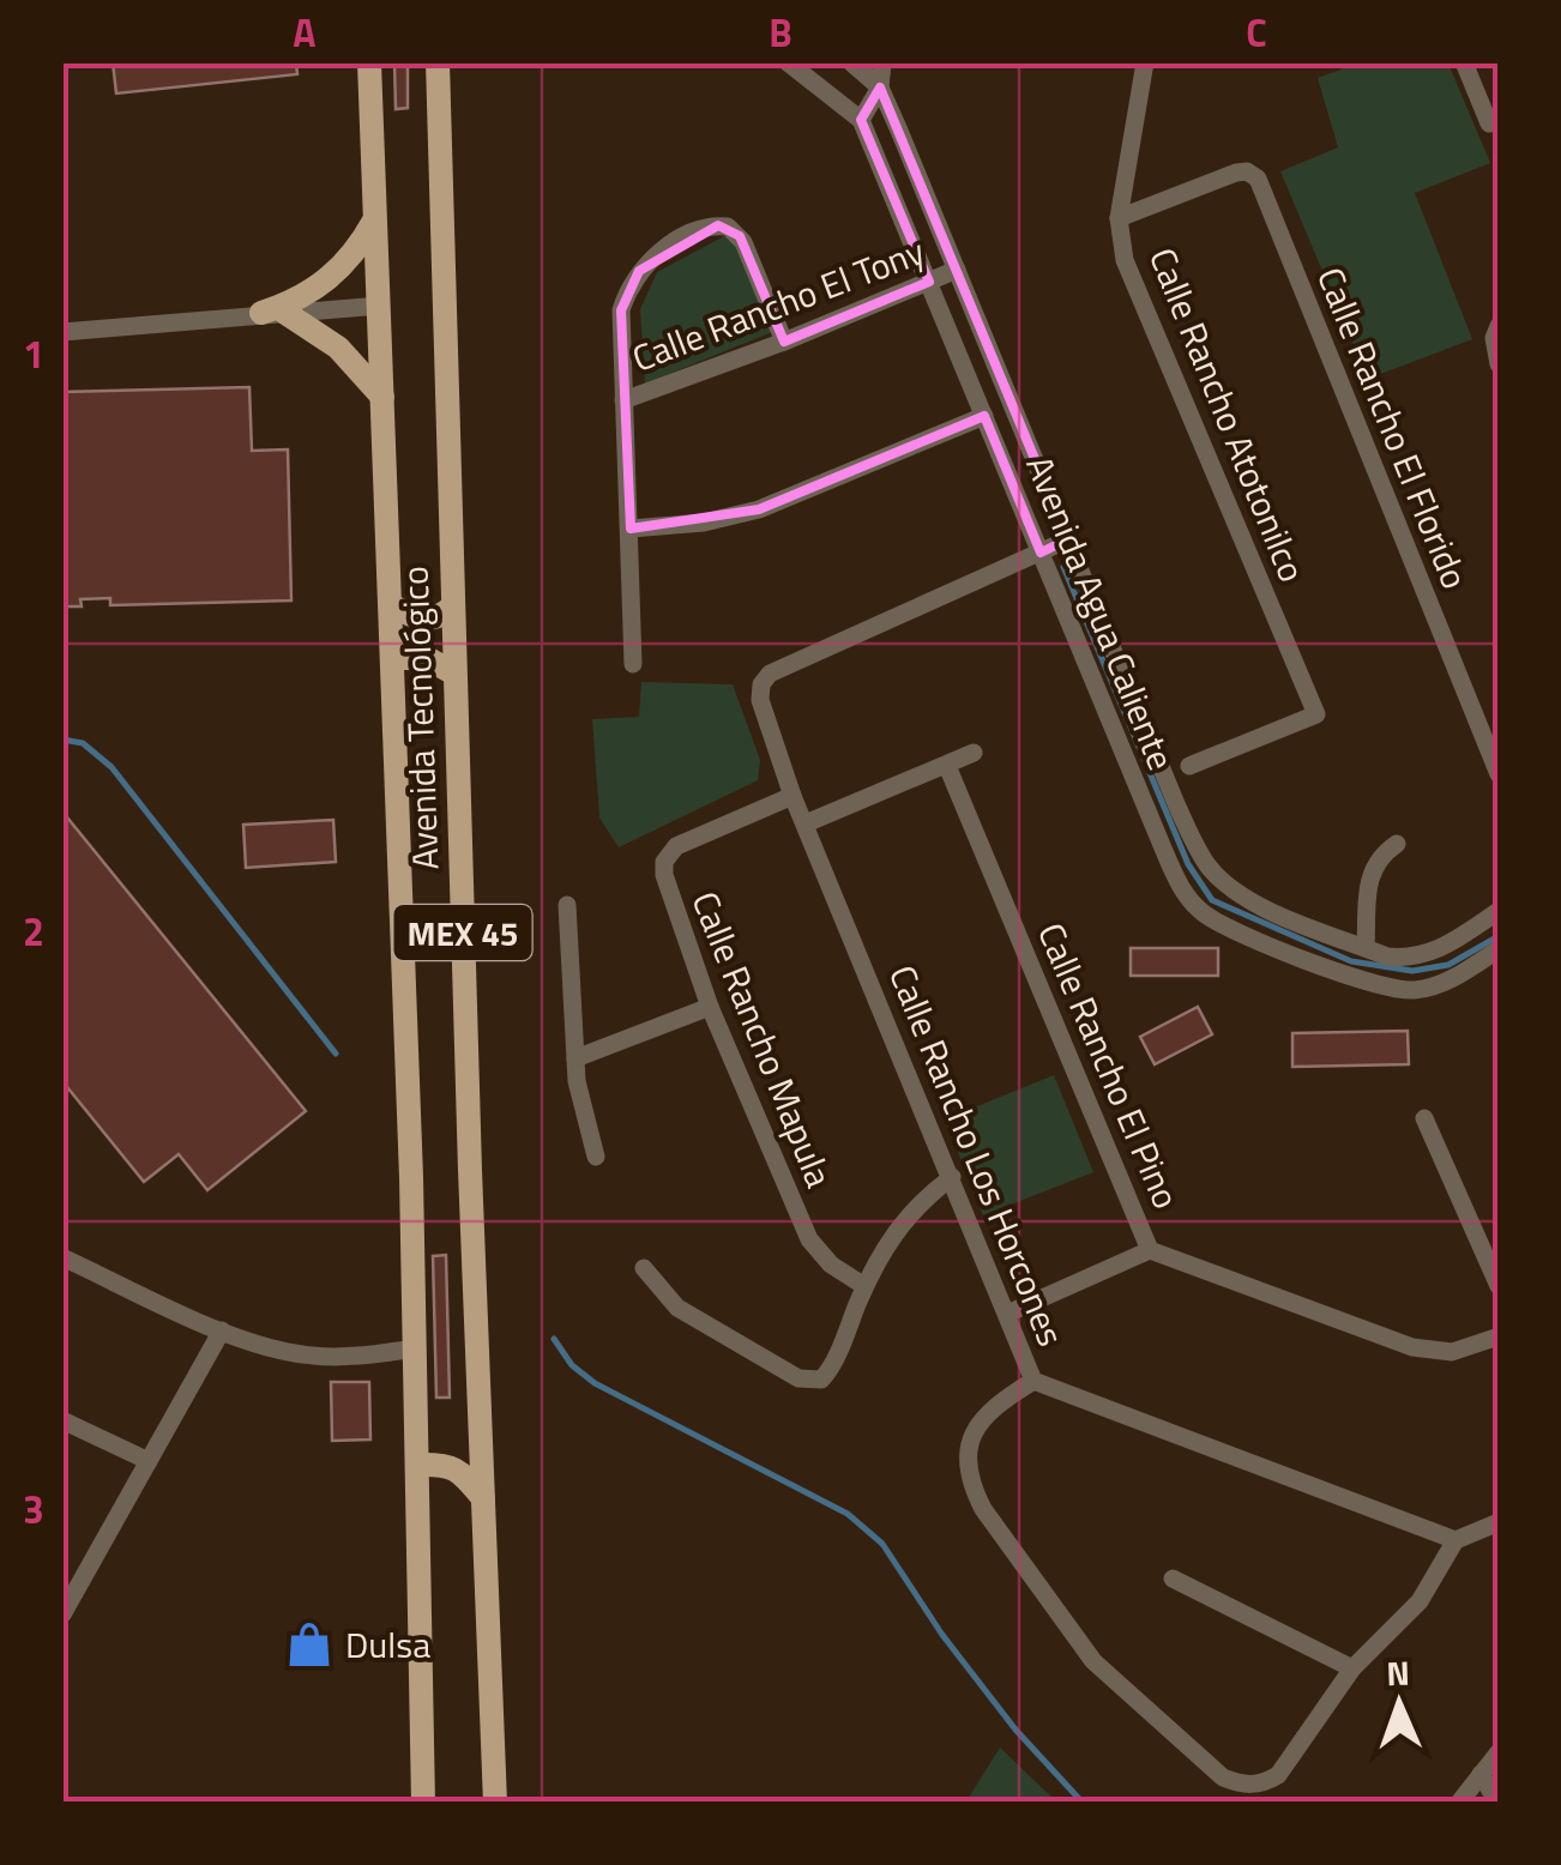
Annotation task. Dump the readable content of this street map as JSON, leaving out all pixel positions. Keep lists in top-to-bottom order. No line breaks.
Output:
{"streets":{"main road":["Avenida Tecnológico","MEX 45"],"street":["Calle Rancho El Tony","Calle Rancho Atotonilco","Calle Rancho El Florido","Avenida Agua Caliente","Calle Rancho Mapula","Calle Rancho El Pino","Calle Rancho Los Horcones"]},"crossings":[["Calle Rancho El Tony","Avenida Agua Caliente"],["Calle Rancho Atotonilco","Calle Rancho El Florido"],["Avenida Agua Caliente","Calle Rancho Los Horcones"],["Calle Rancho Mapula","Calle Rancho Los Horcones"]],"places":{"shop":["Dulsa"]},"north":"top","grid":{"columns":["A","B","C"],"rows":["1","2","3"]}}
